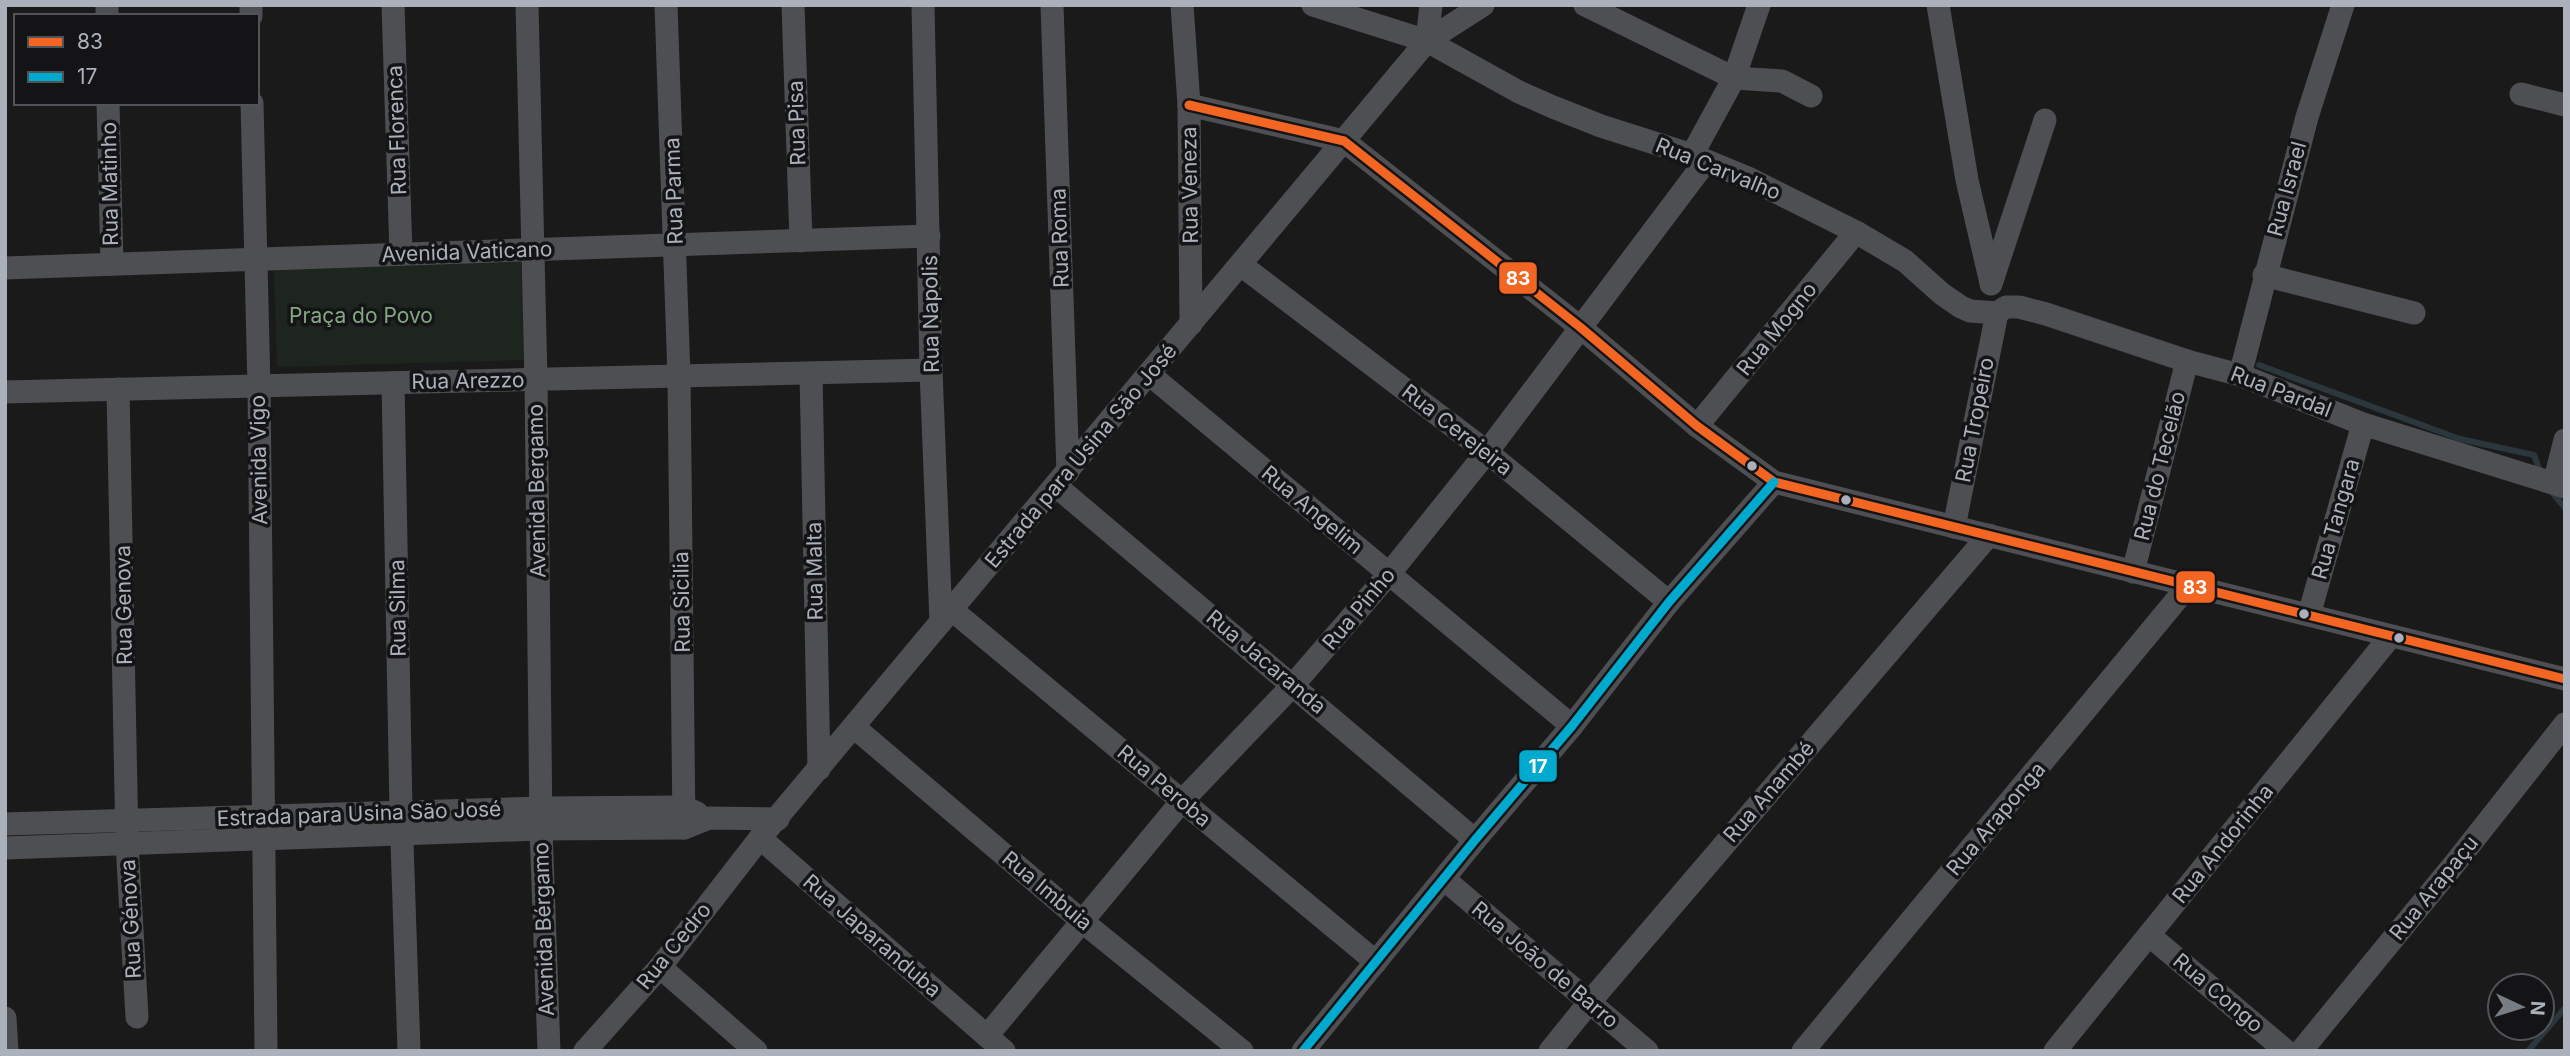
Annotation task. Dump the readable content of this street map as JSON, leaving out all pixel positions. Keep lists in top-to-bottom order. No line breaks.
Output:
{"streets":{"street":["Rua Pisa","Rua Florenca","Rua Carvalho","Rua Matinho","Rua Veneza","Rua Israel","Rua Parma","Rua Roma","Avenida Vaticano","Rua Napolis","Rua Mogno","Rua Arezzo","Rua Pardal","Rua Tropeiro","Rua Cerejeira","Estrada para Usina São José","Avenida Vigo","Rua do Tecelão","Avenida Bergamo","Rua Angelim","Rua Tangara","Rua Malta","Rua Sicilia","Rua Genova","Rua Silma","Rua Pinho","Rua Jacaranda","Rua Peroba","Rua Anambé","Rua Araponga","Rua Andorinha","Rua Arapaçu","Rua Imbuia","Rua Génova","Avenida Bérgamo","Rua Japaranduba","Rua Cedro","Rua João de Barro","Rua Congo"]},"crossings":[["Rua Pisa","Avenida Vaticano"],["Rua Florenca","Avenida Vaticano"],["Rua Carvalho","Rua Mogno"],["Rua Carvalho","Rua Pardal"],["Rua Carvalho","Rua Tropeiro"],["Rua Carvalho","Estrada para Usina São José"],["Rua Carvalho","Rua Pinho"],["Rua Matinho","Avenida Vaticano"],["Rua Veneza","Estrada para Usina São José"],["Rua Israel","Rua Pardal"],["Rua Parma","Avenida Vaticano"],["Rua Parma","Rua Arezzo"],["Rua Parma","Rua Sicilia"],["Rua Roma","Estrada para Usina São José"],["Rua Roma","Rua Jacaranda"],["Avenida Vaticano","Rua Napolis"],["Avenida Vaticano","Avenida Vigo"],["Avenida Vaticano","Avenida Bergamo"],["Rua Napolis","Rua Arezzo"],["Rua Napolis","Estrada para Usina São José"],["Rua Napolis","Rua Peroba"],["Rua Arezzo","Avenida Vigo"],["Rua Arezzo","Avenida Bergamo"],["Rua Arezzo","Rua Malta"],["Rua Arezzo","Rua Sicilia"],["Rua Arezzo","Rua Genova"],["Rua Arezzo","Rua Silma"],["Rua Pardal","Rua Tropeiro"],["Rua Pardal","Rua do Tecelão"],["Rua Pardal","Rua Tangara"],["Rua Cerejeira","Estrada para Usina São José"],["Rua Cerejeira","Rua Pinho"],["Estrada para Usina São José","Avenida Vigo"],["Estrada para Usina São José","Avenida Bergamo"],["Estrada para Usina São José","Rua Angelim"],["Estrada para Usina São José","Rua Malta"],["Estrada para Usina São José","Rua Sicilia"],["Estrada para Usina São José","Rua Genova"],["Estrada para Usina São José","Rua Silma"],["Estrada para Usina São José","Rua Jacaranda"],["Estrada para Usina São José","Rua Peroba"],["Estrada para Usina São José","Rua Imbuia"],["Estrada para Usina São José","Rua Génova"],["Estrada para Usina São José","Avenida Bérgamo"],["Avenida Bergamo","Avenida Bérgamo"],["Rua Angelim","Rua Pinho"],["Rua Genova","Rua Génova"],["Rua Pinho","Rua Jacaranda"],["Rua Pinho","Rua Peroba"],["Rua Pinho","Rua Imbuia"],["Rua Pinho","Rua Japaranduba"],["Rua Anambé","Rua João de Barro"],["Rua Andorinha","Rua Congo"],["Rua Japaranduba","Rua Cedro"]],"parks":["Praça do Povo"],"lines":["transit line 83","transit line 17"],"legend":["83","17"],"north":"right"}
